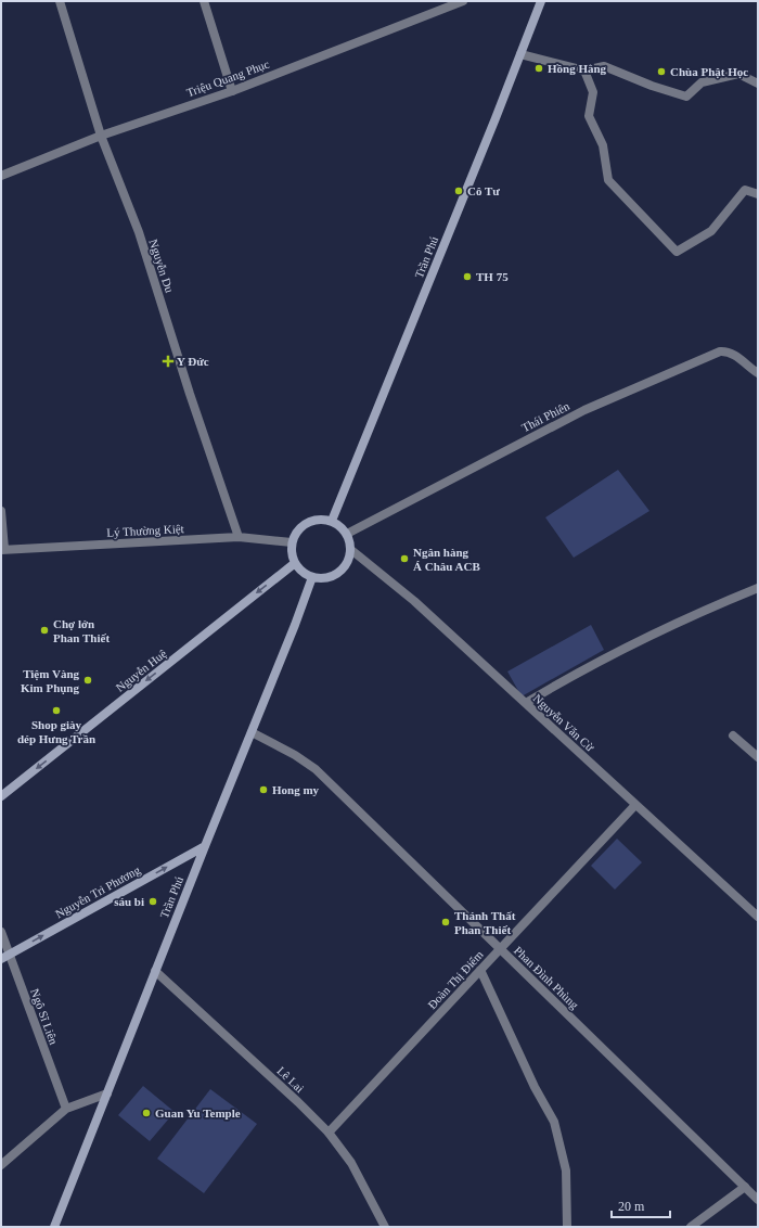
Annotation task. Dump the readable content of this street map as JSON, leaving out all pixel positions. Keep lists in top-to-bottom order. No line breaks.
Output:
{"streets":{"main road":["Trần Phú","Nguyễn Huệ","Nguyễn Tri Phương"],"street":["Triệu Quang Phục","Nguyễn Du","Thái Phiên","Lý Thường Kiệt","Nguyễn Văn Cừ","Phan Đình Phùng","Đoàn Thị Điểm","Ngô Sĩ Liên","Lê Lai"]},"crossings":[["Triệu Quang Phục","Nguyễn Du"],["Trần Phú","Thái Phiên"],["Trần Phú","Lý Thường Kiệt"],["Trần Phú","Nguyễn Huệ"],["Trần Phú","Nguyễn Văn Cừ"],["Trần Phú","Nguyễn Tri Phương"],["Trần Phú","Phan Đình Phùng"],["Trần Phú","Lê Lai"],["Nguyễn Du","Lý Thường Kiệt"],["Thái Phiên","Lý Thường Kiệt"],["Thái Phiên","Nguyễn Huệ"],["Thái Phiên","Nguyễn Văn Cừ"],["Lý Thường Kiệt","Nguyễn Huệ"],["Lý Thường Kiệt","Nguyễn Văn Cừ"],["Nguyễn Huệ","Nguyễn Văn Cừ"],["Nguyễn Văn Cừ","Đoàn Thị Điểm"],["Nguyễn Tri Phương","Ngô Sĩ Liên"],["Phan Đình Phùng","Đoàn Thị Điểm"],["Đoàn Thị Điểm","Lê Lai"]],"one_way":["Nguyễn Huệ","Nguyễn Tri Phương"],"places":{"other":["Hồng Hằng","Chùa Phật Học","Cô Tư","TH 75","Ngân hàng Á Châu ACB","Chợ lớn Phan Thiết","Tiệm Vàng Kim Phụng","Shop giày dép Hưng Trần","Hong my","sáu bi","Thánh Thất Phan Thiết","Guan Yu Temple"],"health":["Y Đức"]},"scale_bar":"20 m"}
